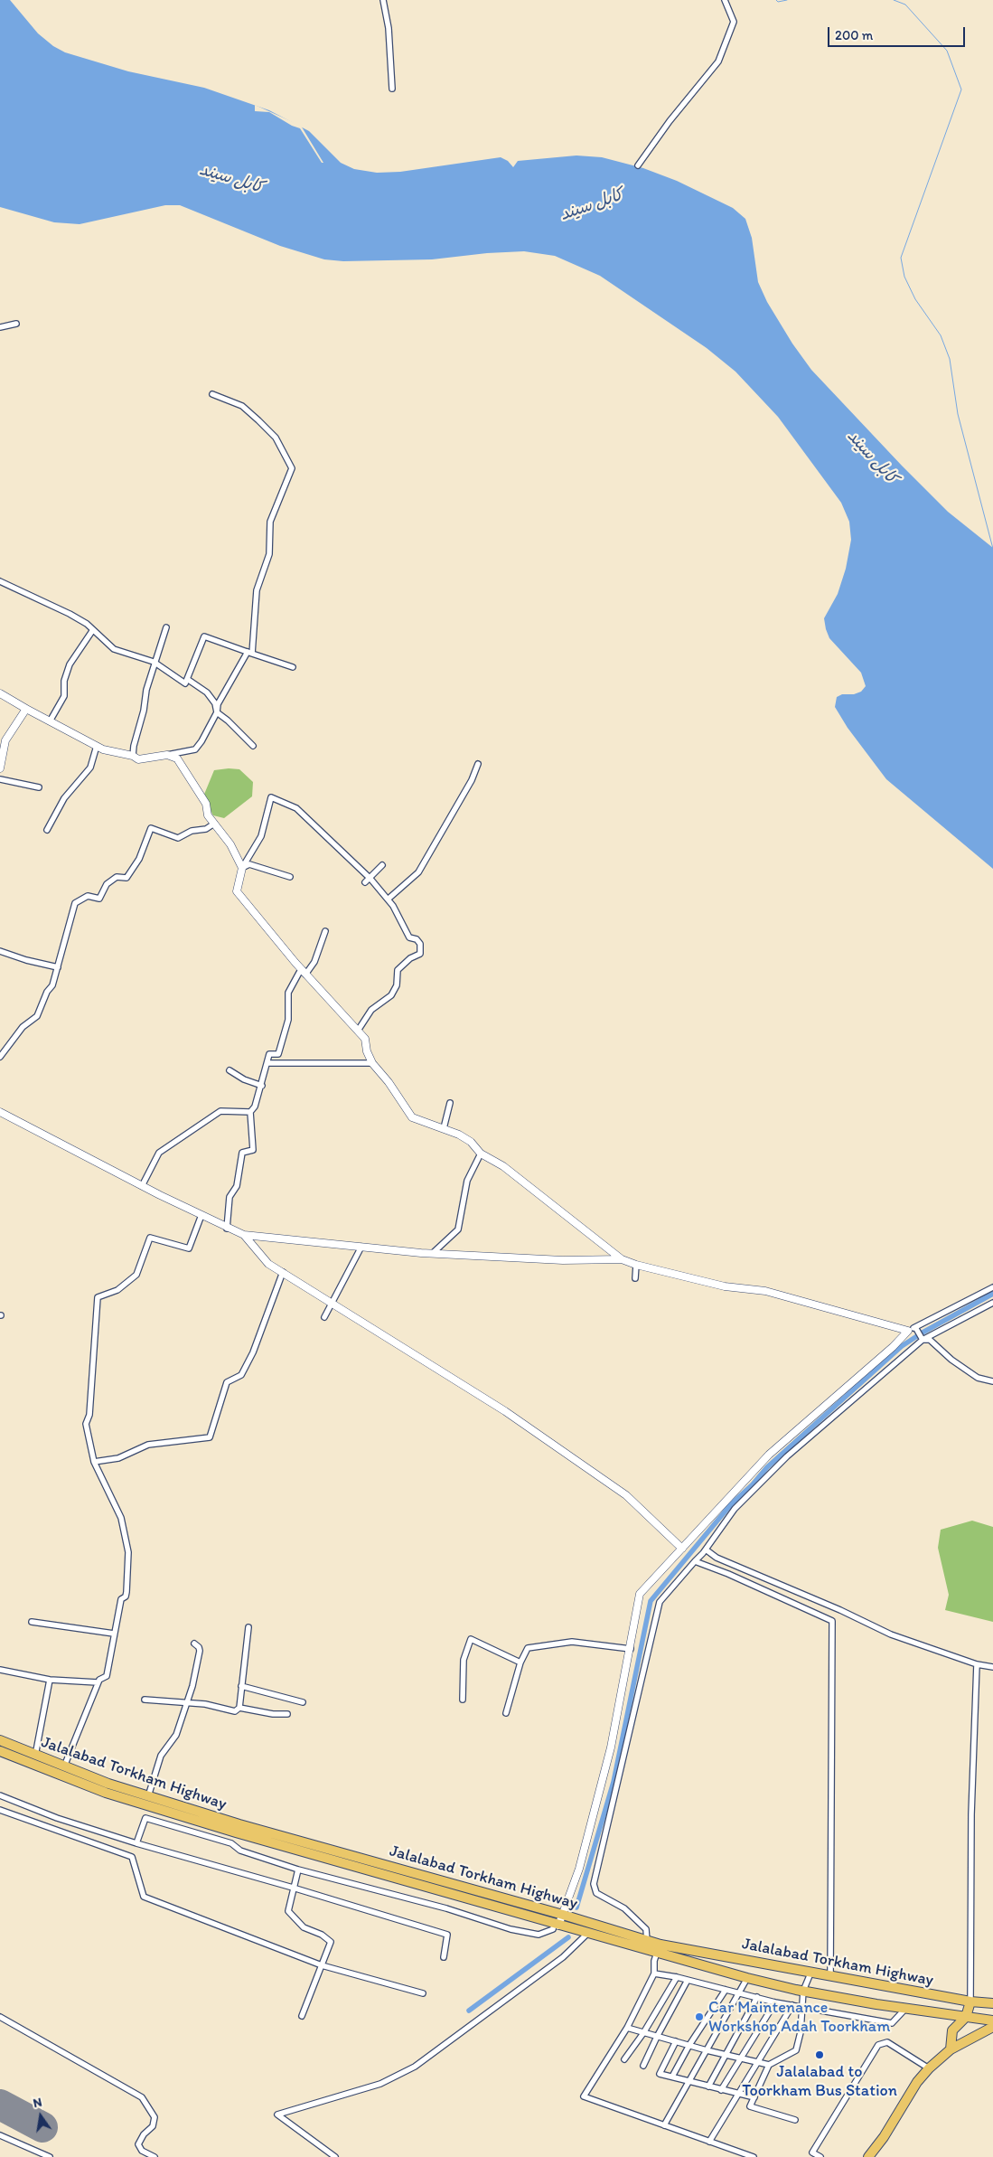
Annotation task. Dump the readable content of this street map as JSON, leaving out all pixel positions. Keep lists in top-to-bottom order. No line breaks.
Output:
{"streets":{"highway":["Jalalabad Torkham Highway"]},"water":["کابل سيند"],"places":["Car Maintenance Workshop Adah Toorkham","Jalalabad to Toorkham Bus Station"],"scale_bar":"200 m","north":"top"}
